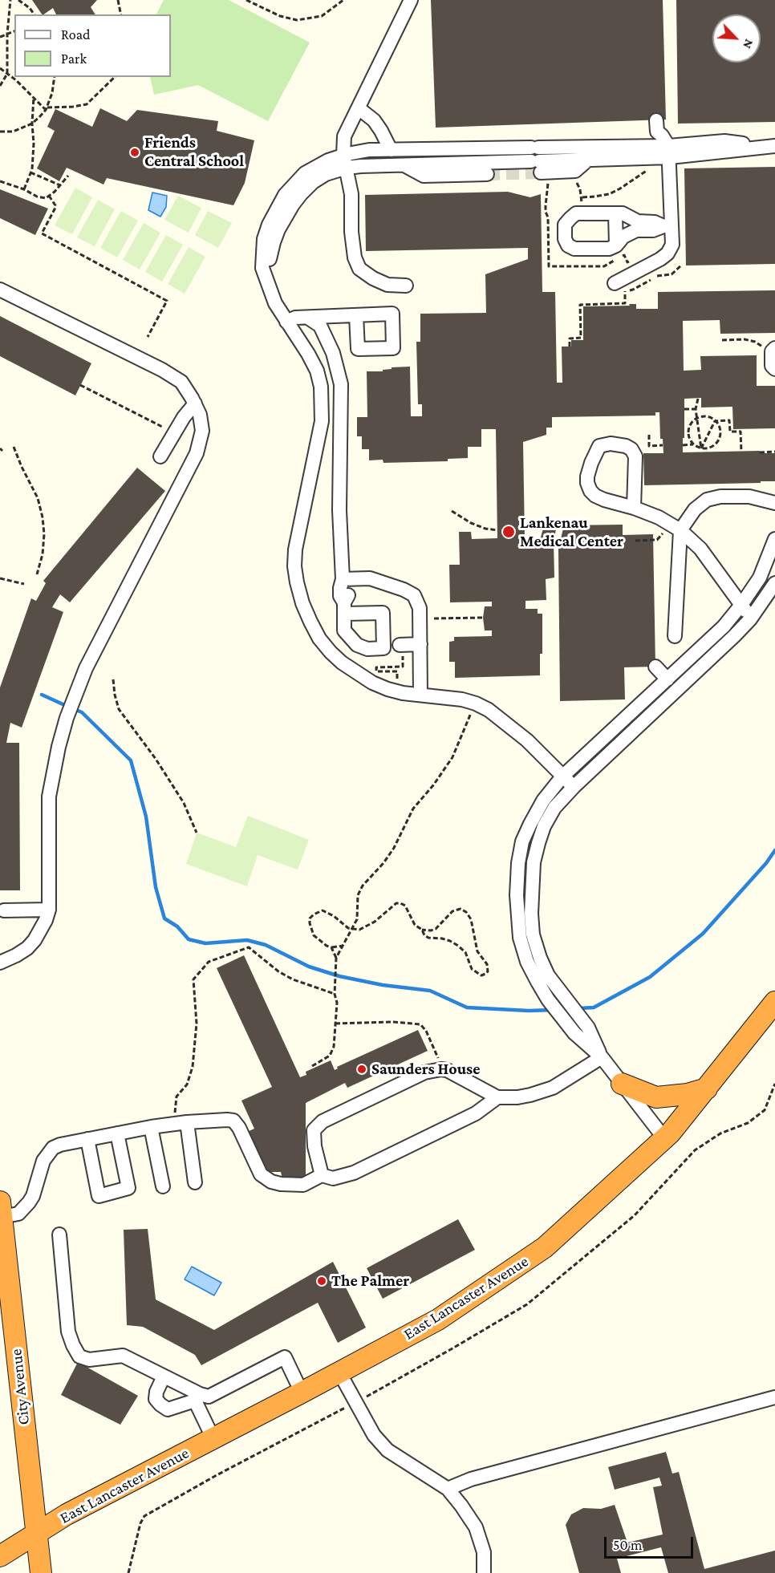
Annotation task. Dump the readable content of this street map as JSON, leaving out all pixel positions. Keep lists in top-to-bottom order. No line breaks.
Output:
{"streets":{"highway":["East Lancaster Avenue","City Avenue"]},"crossings":[["East Lancaster Avenue","City Avenue"]],"places":["Friends Central School","Lankenau Medical Center","Saunders House","The Palmer"],"legend":["Road","Park"],"scale_bar":"50 m","north":"bottom right"}
